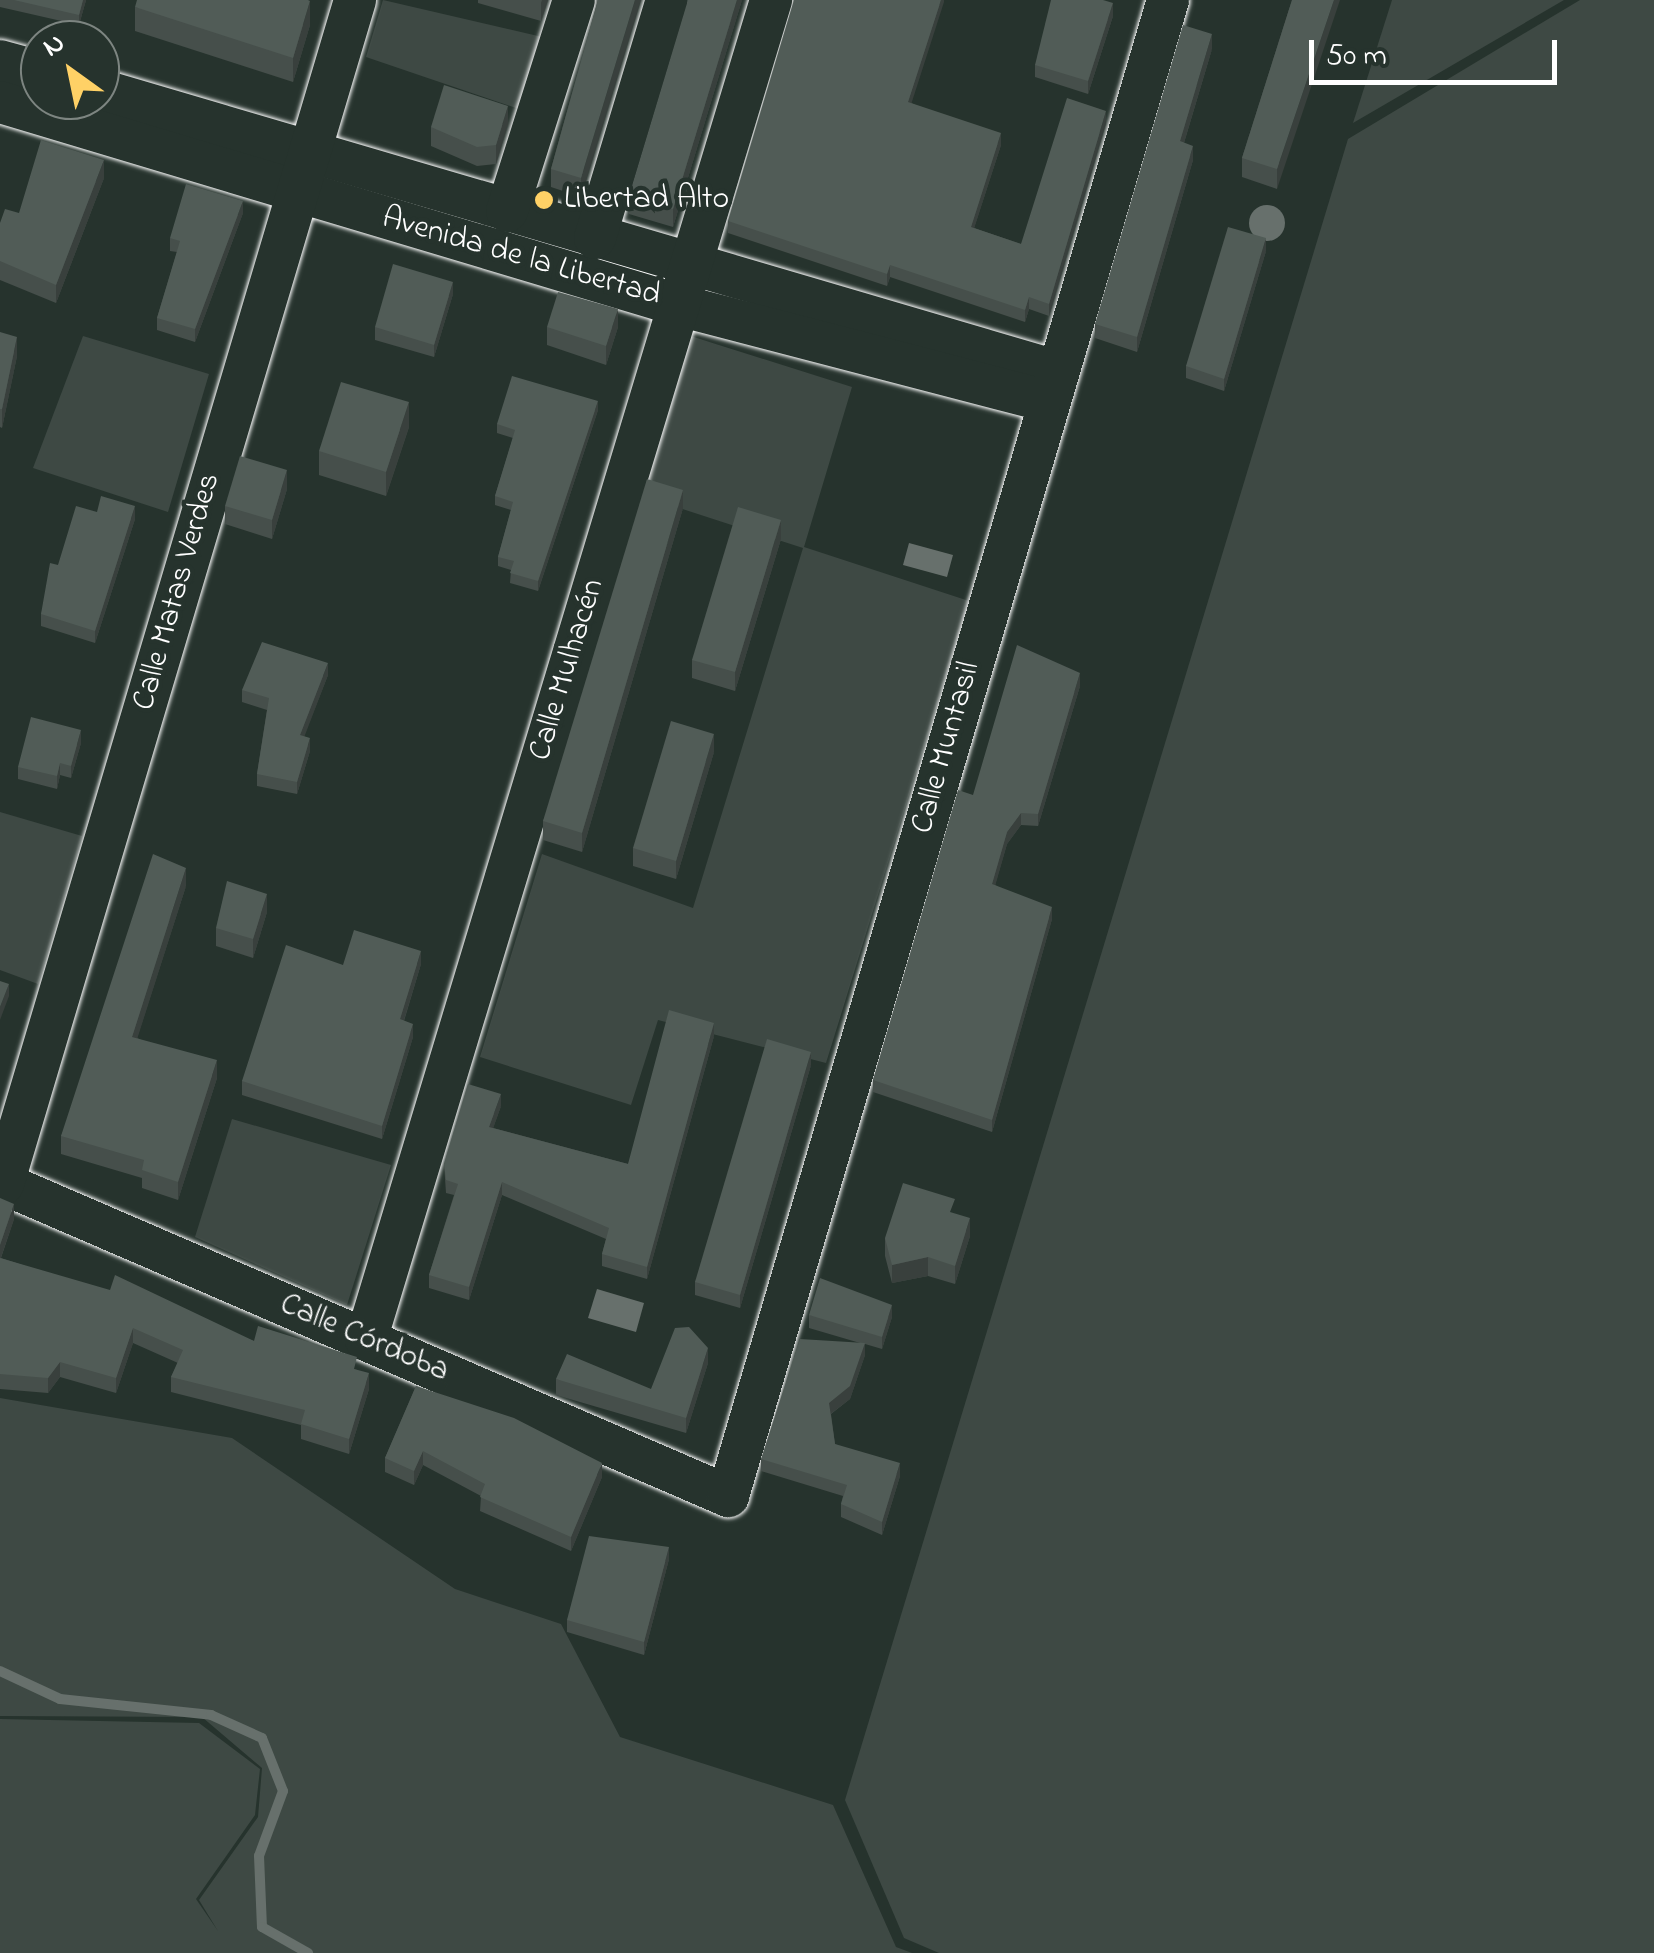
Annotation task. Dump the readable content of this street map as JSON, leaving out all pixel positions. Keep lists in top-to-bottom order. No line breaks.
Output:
{"streets":{"street":["Avenida de la Libertad","Calle Matas Verdes","Calle Mulhacén","Calle Muntasil","Calle Córdoba"]},"crossings":[["Avenida de la Libertad","Calle Matas Verdes"],["Avenida de la Libertad","Calle Mulhacén"],["Avenida de la Libertad","Calle Muntasil"],["Calle Matas Verdes","Calle Córdoba"],["Calle Mulhacén","Calle Córdoba"],["Calle Muntasil","Calle Córdoba"]],"places":["Libertad Alto"],"scale_bar":"50 m","north":"top left"}
